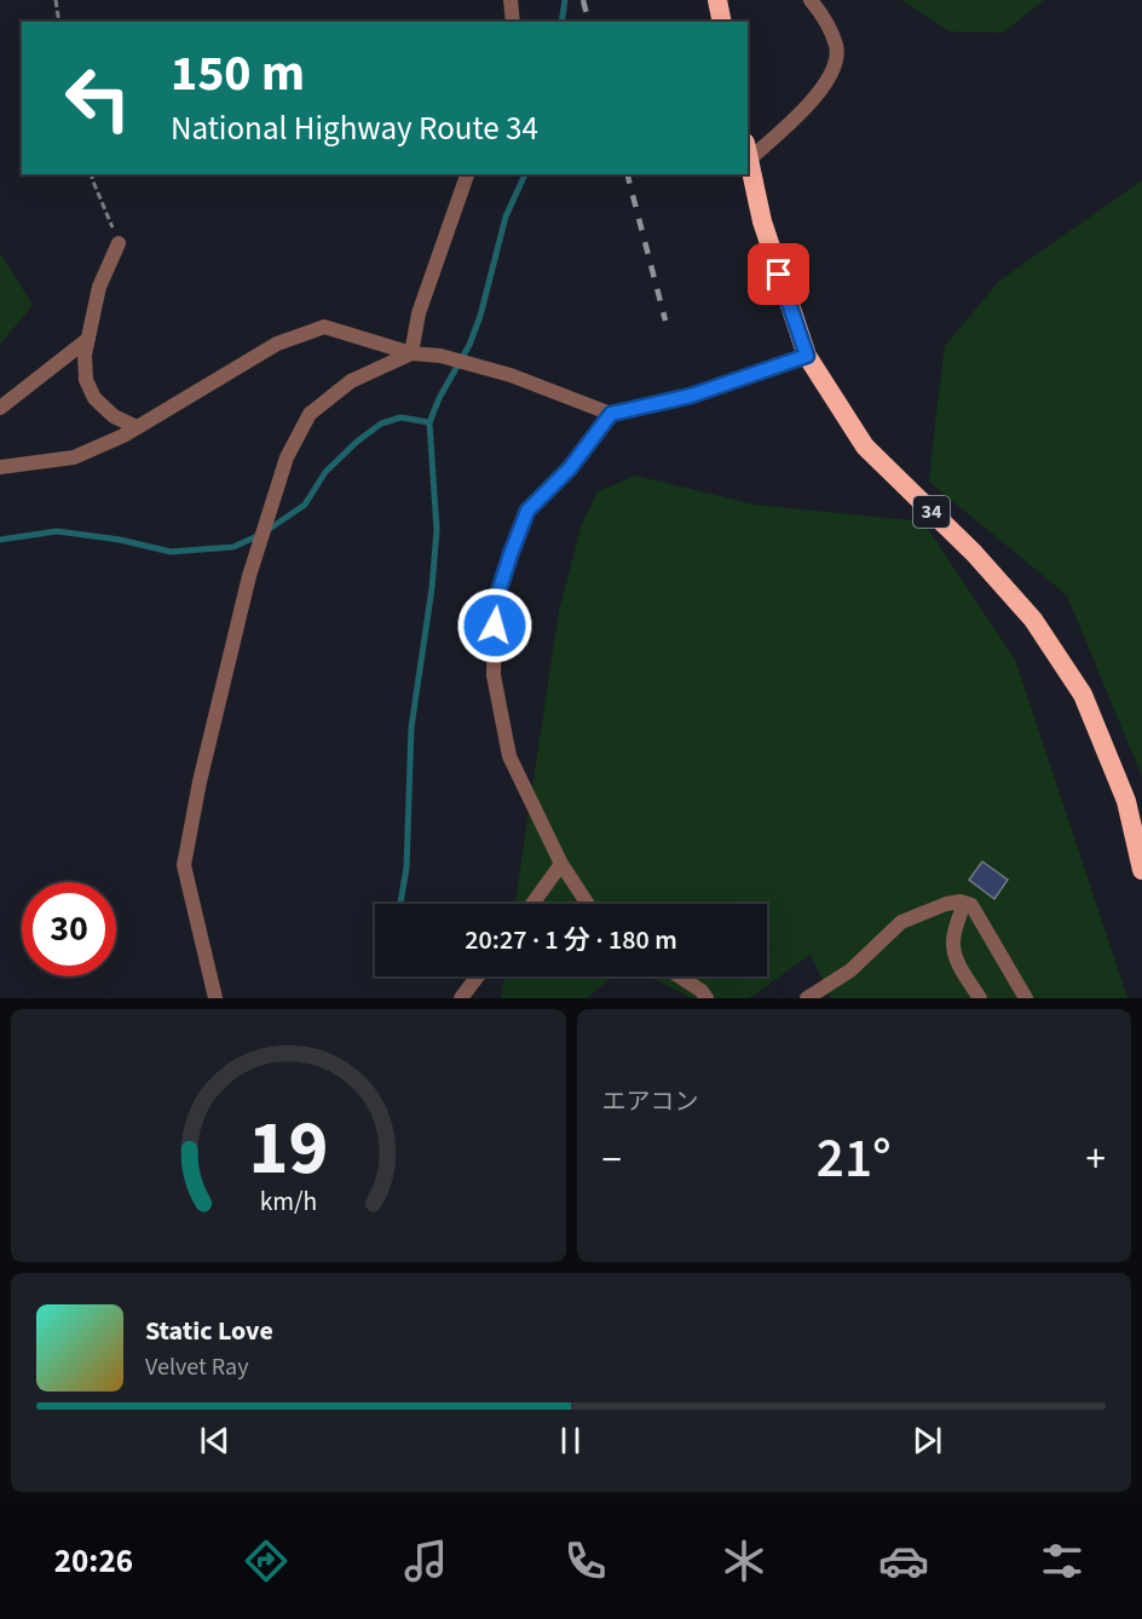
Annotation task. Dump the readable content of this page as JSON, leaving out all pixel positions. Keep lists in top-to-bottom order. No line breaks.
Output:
{"streets":{"highway":["34"]},"page":{"turn":["150 m","National Highway Route 34"],"limit":"30","trip":"20:27 · 1 分 · 180 m","tile":"エアコン","heat":["−","21°","+"],"song":["Static Love","Velvet Ray"],"tabs":"20:26","gauge":["19","km/h"]}}
